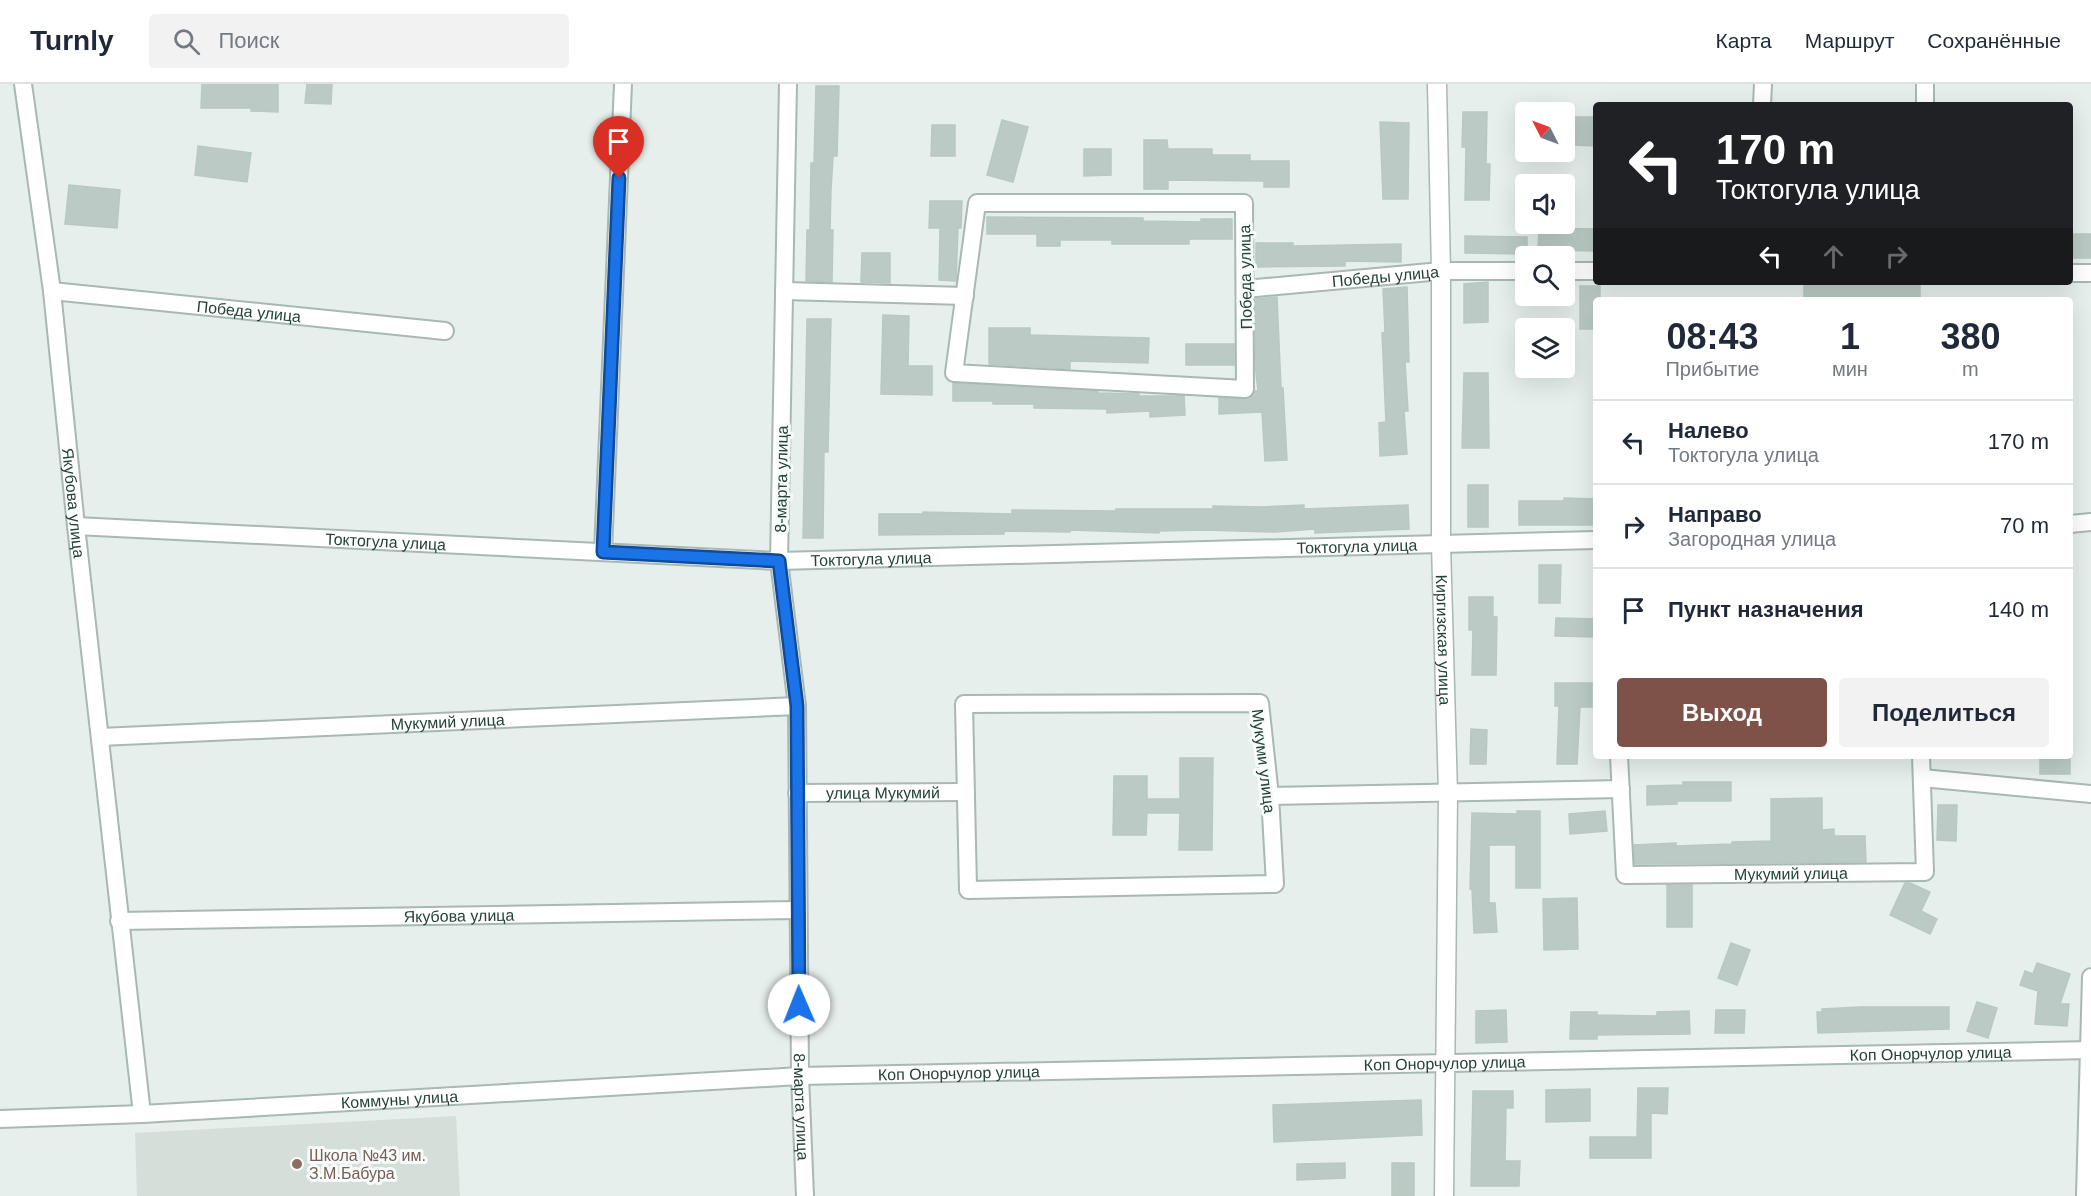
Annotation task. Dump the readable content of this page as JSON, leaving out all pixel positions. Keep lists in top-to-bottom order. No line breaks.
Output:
{"streets":{"street":["Победы улица","Победа улица","8-марта улица","Якубова улица","Токтогула улица","Киргизская улица","Мукумий улица","Мукуми улица","улица Мукумий","Коп Онорчулор улица","Коммуны улица"]},"crossings":[["Победы улица","Победа улица"],["Победы улица","Киргизская улица"],["Победа улица","Якубова улица"],["8-марта улица","Якубова улица"],["8-марта улица","Токтогула улица"],["8-марта улица","Мукумий улица"],["8-марта улица","улица Мукумий"],["8-марта улица","Коп Онорчулор улица"],["8-марта улица","Коммуны улица"],["Якубова улица","Токтогула улица"],["Якубова улица","Мукумий улица"],["Якубова улица","Коммуны улица"],["Токтогула улица","Киргизская улица"],["Киргизская улица","Коп Онорчулор улица"],["Мукуми улица","улица Мукумий"],["Коп Онорчулор улица","Коммуны улица"]],"places":["Школа №43 им. З.М.Бабура"],"north":"top left","page":{"header":"Turnly","search":"Поиск","nav":["Карта","Маршрут","Сохранённые"],"turn":["170 m","Токтогула улица"],"eta":["08:43","Прибытие","1","мин","380","m"],"list":[{"name":"Налево","note":"Токтогула улица","value":"170 m"},{"name":"Направо","note":"Загородная улица","value":"70 m"},{"name":"Пункт назначения","value":"140 m"}],"buttons":["Выход","Поделиться"]}}
